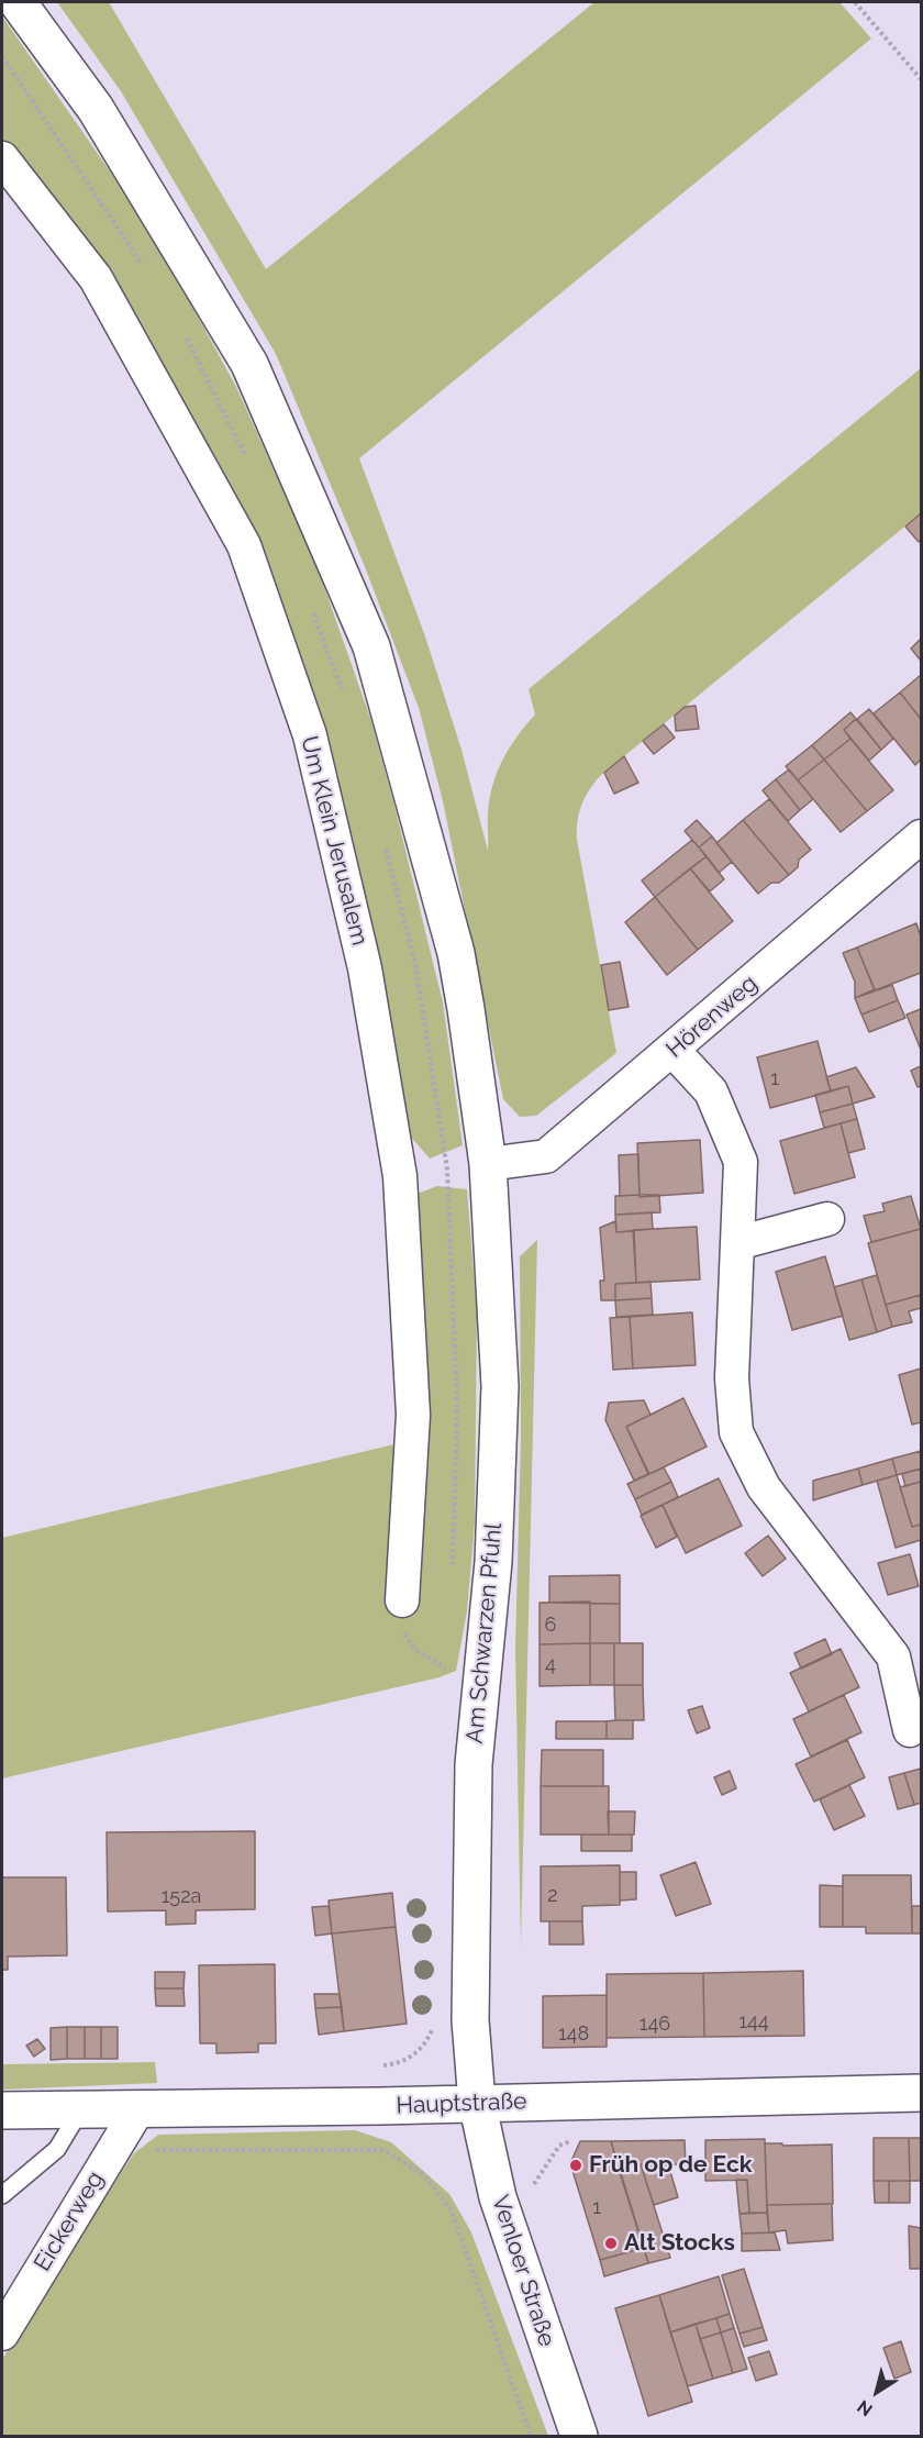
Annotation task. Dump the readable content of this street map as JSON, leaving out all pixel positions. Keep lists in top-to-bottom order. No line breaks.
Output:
{"streets":{"main road":["Am Schwarzen Pfuhl","Hauptstraße","Venloer Straße"],"street":["Um Klein Jerusalem","Hörenweg","Eickerweg"]},"crossings":[["Hörenweg","Am Schwarzen Pfuhl"],["Am Schwarzen Pfuhl","Hauptstraße"],["Am Schwarzen Pfuhl","Venloer Straße"],["Hauptstraße","Eickerweg"],["Hauptstraße","Venloer Straße"]],"places":["Früh op de Eck","Alt Stocks"],"house_numbers":["1","6","4","2","152a","144","146","148","1"],"north":"bottom left"}
